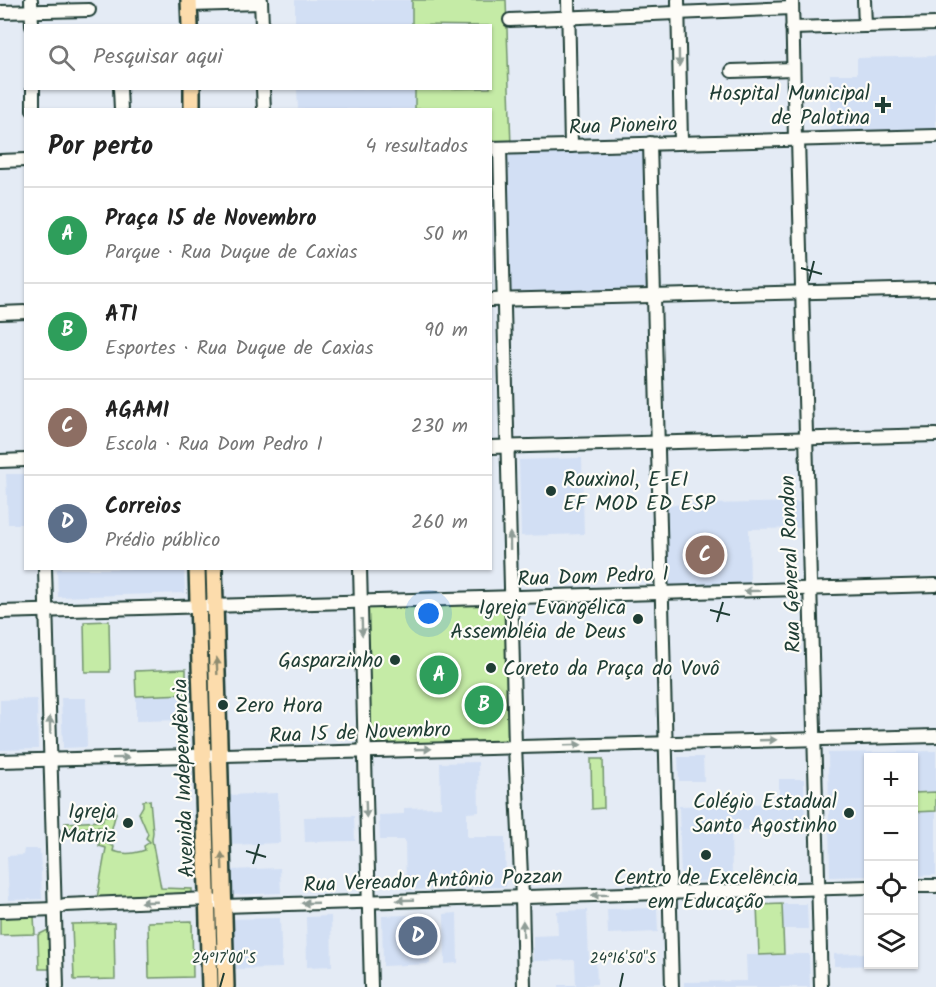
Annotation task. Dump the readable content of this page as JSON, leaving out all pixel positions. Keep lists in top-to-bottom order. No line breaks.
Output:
{"streets":{"main road":["Avenida Independência"],"street":["Rua Pioneiro","Rua General Rondon","Rua Dom Pedro I","Rua 15 de Novembro","Rua Vereador Antônio Pozzan"]},"crossings":[["Rua Pioneiro","Rua General Rondon"],["Rua General Rondon","Rua Dom Pedro I"],["Rua General Rondon","Rua 15 de Novembro"],["Rua General Rondon","Rua Vereador Antônio Pozzan"],["Rua Dom Pedro I","Avenida Independência"],["Rua 15 de Novembro","Avenida Independência"],["Avenida Independência","Rua Vereador Antônio Pozzan"]],"one_way":["Rua 15 de Novembro","Rua Vereador Antônio Pozzan"],"places":{"health":["Hospital Municipal de Palotina"],"other":["Rouxinol, E-EI EF MOD ED ESP","Igreja Evangélica Assembléia de Deus","Gasparzinho","Coreto da Praça do Vovô","Zero Hora","Colégio Estadual Santo Agostinho","Igreja Matriz","Centro de Excelência em Educação"]},"page":{"search":"Pesquisar aqui","heading":["Por perto","4 resultados"],"list":[{"mark":"A","name":"Praça 15 de Novembro","note":"Parque · Rua Duque de Caxias","value":"50 m"},{"mark":"B","name":"ATI","note":"Esportes · Rua Duque de Caxias","value":"90 m"},{"mark":"C","name":"AGAMI","note":"Escola · Rua Dom Pedro I","value":"230 m"},{"mark":"D","name":"Correios","note":"Prédio público","value":"260 m"}],"pins":["C","A","B","D"],"map_buttons":["+","−"]},"coordinates":["24°17'00\"S","24°16'50\"S"]}
